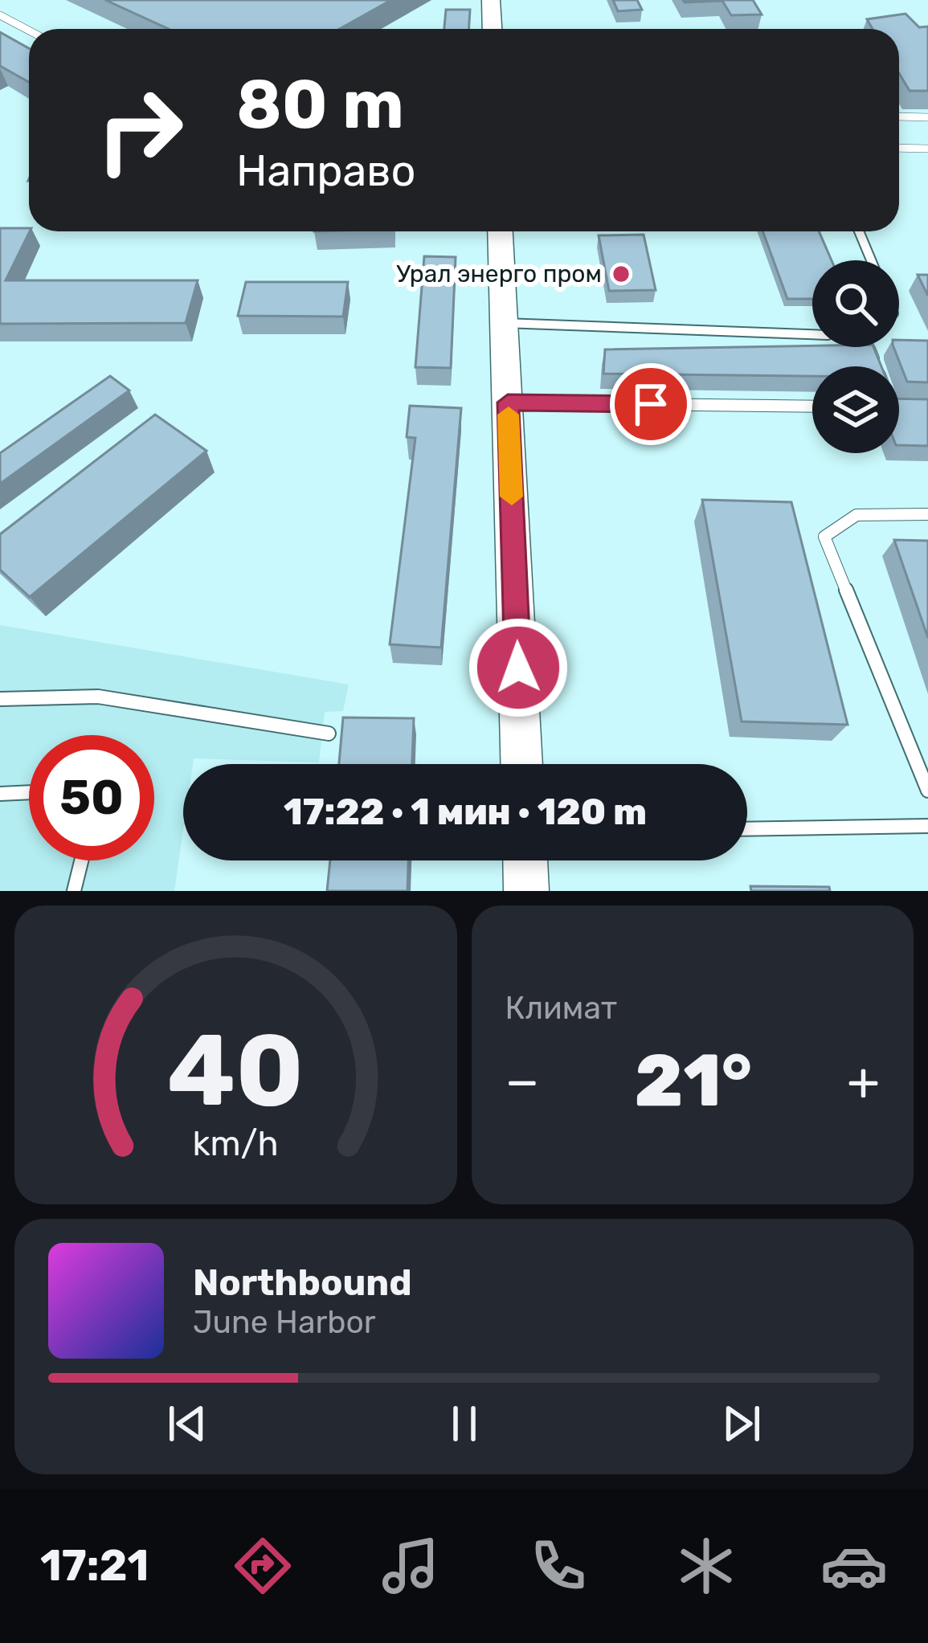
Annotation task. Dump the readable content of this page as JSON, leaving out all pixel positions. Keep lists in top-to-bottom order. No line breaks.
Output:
{"places":["Урал энерго пром"],"page":{"turn":["80 m","Направо"],"limit":"50","trip":"17:22 · 1 мин · 120 m","tile":"Климат","heat":["−","21°","+"],"song":["Northbound","June Harbor"],"tabs":"17:21","gauge":["40","km/h"]}}
